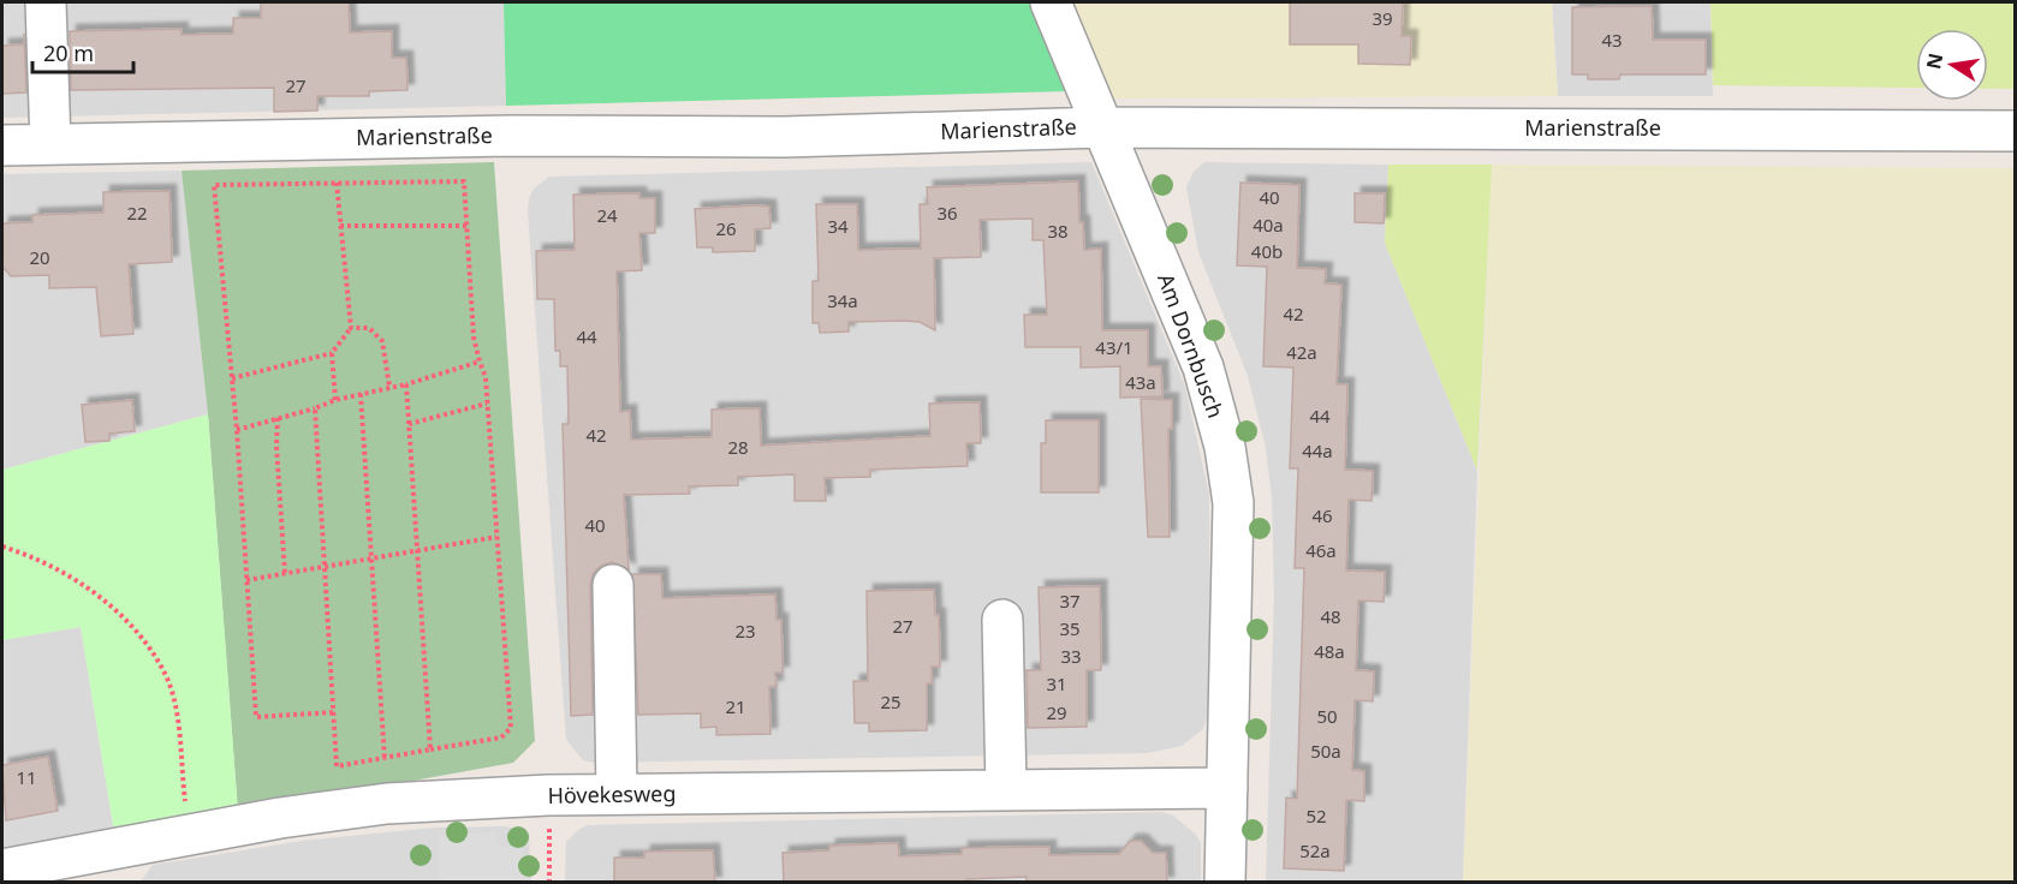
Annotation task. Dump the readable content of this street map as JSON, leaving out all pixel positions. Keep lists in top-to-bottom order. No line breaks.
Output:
{"streets":{"street":["Marienstraße","Am Dornbusch","Hövekesweg"]},"crossings":[["Marienstraße","Am Dornbusch"],["Am Dornbusch","Hövekesweg"]],"house_numbers":["39","43","27","40","22","36","24","40a","34","26","38","40b","20","34a","42","44","43/1","42a","43a","44","42","28","44a","46","40","46a","37","48","27","35","23","48a","33","31","25","21","29","50","50a","11","52","52a"],"scale_bar":"20 m","north":"left"}
